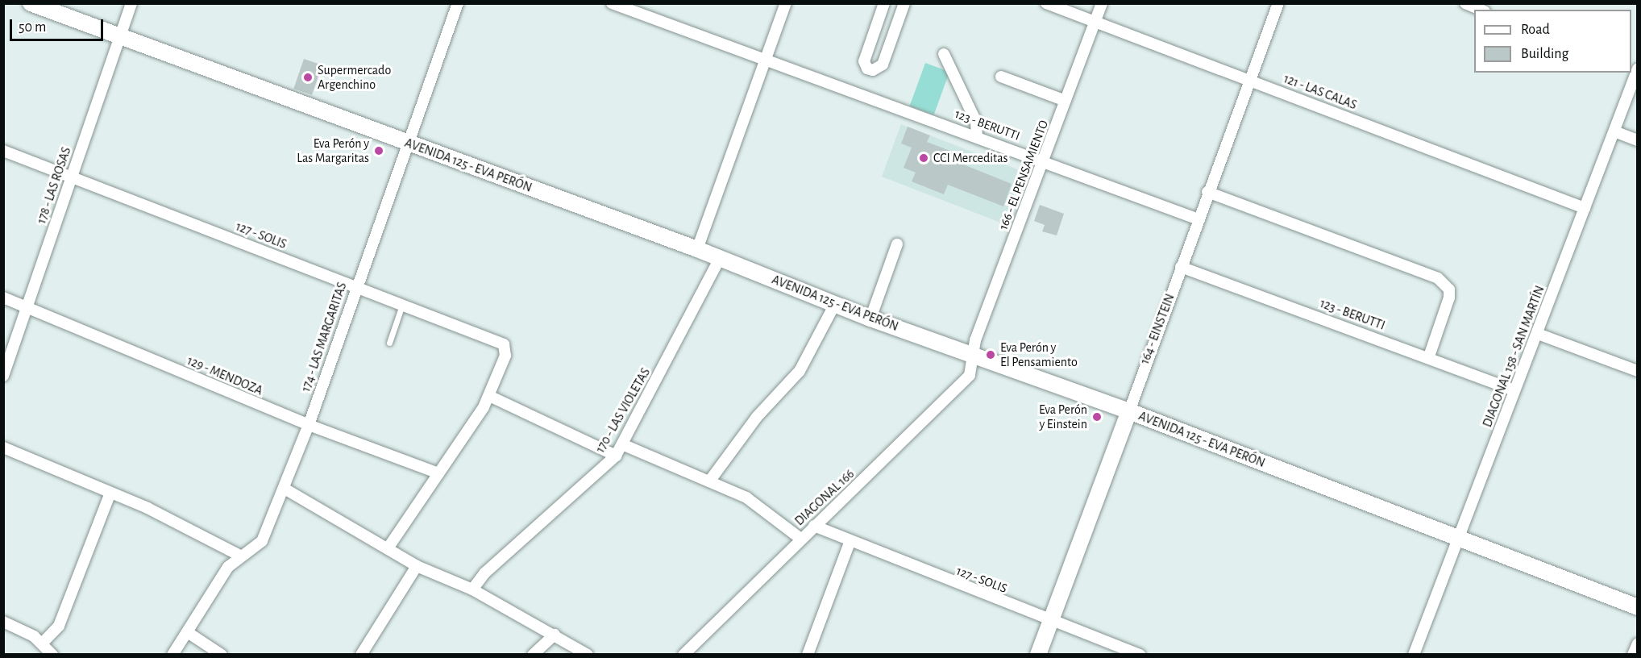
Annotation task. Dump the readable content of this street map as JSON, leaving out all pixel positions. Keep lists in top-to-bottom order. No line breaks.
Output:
{"streets":{"street":["121 - LAS CALAS","123 - BERUTTI","AVENIDA 125 - EVA PERÓN","166 - EL PENSAMIENTO","178 - LAS ROSAS","127 - SOLIS","164 - EINSTEIN","174 - LAS MARGARITAS","DIAGONAL 158 - SAN MARTÍN","129 - MENDOZA","170 - LAS VIOLETAS","DIAGONAL 166"]},"crossings":[["121 - LAS CALAS","166 - EL PENSAMIENTO"],["121 - LAS CALAS","164 - EINSTEIN"],["121 - LAS CALAS","DIAGONAL 158 - SAN MARTÍN"],["123 - BERUTTI","166 - EL PENSAMIENTO"],["123 - BERUTTI","164 - EINSTEIN"],["123 - BERUTTI","DIAGONAL 158 - SAN MARTÍN"],["AVENIDA 125 - EVA PERÓN","166 - EL PENSAMIENTO"],["AVENIDA 125 - EVA PERÓN","178 - LAS ROSAS"],["AVENIDA 125 - EVA PERÓN","164 - EINSTEIN"],["AVENIDA 125 - EVA PERÓN","174 - LAS MARGARITAS"],["AVENIDA 125 - EVA PERÓN","DIAGONAL 158 - SAN MARTÍN"],["AVENIDA 125 - EVA PERÓN","170 - LAS VIOLETAS"],["AVENIDA 125 - EVA PERÓN","DIAGONAL 166"],["166 - EL PENSAMIENTO","DIAGONAL 166"],["178 - LAS ROSAS","127 - SOLIS"],["178 - LAS ROSAS","129 - MENDOZA"],["127 - SOLIS","164 - EINSTEIN"],["127 - SOLIS","174 - LAS MARGARITAS"],["127 - SOLIS","DIAGONAL 166"],["174 - LAS MARGARITAS","129 - MENDOZA"]],"places":["Supermercado Argenchino","Eva Perón y Las Margaritas","CCI Merceditas","Eva Perón y El Pensamiento","Eva Perón y Einstein"],"legend":["Road","Building"],"scale_bar":"50 m"}
